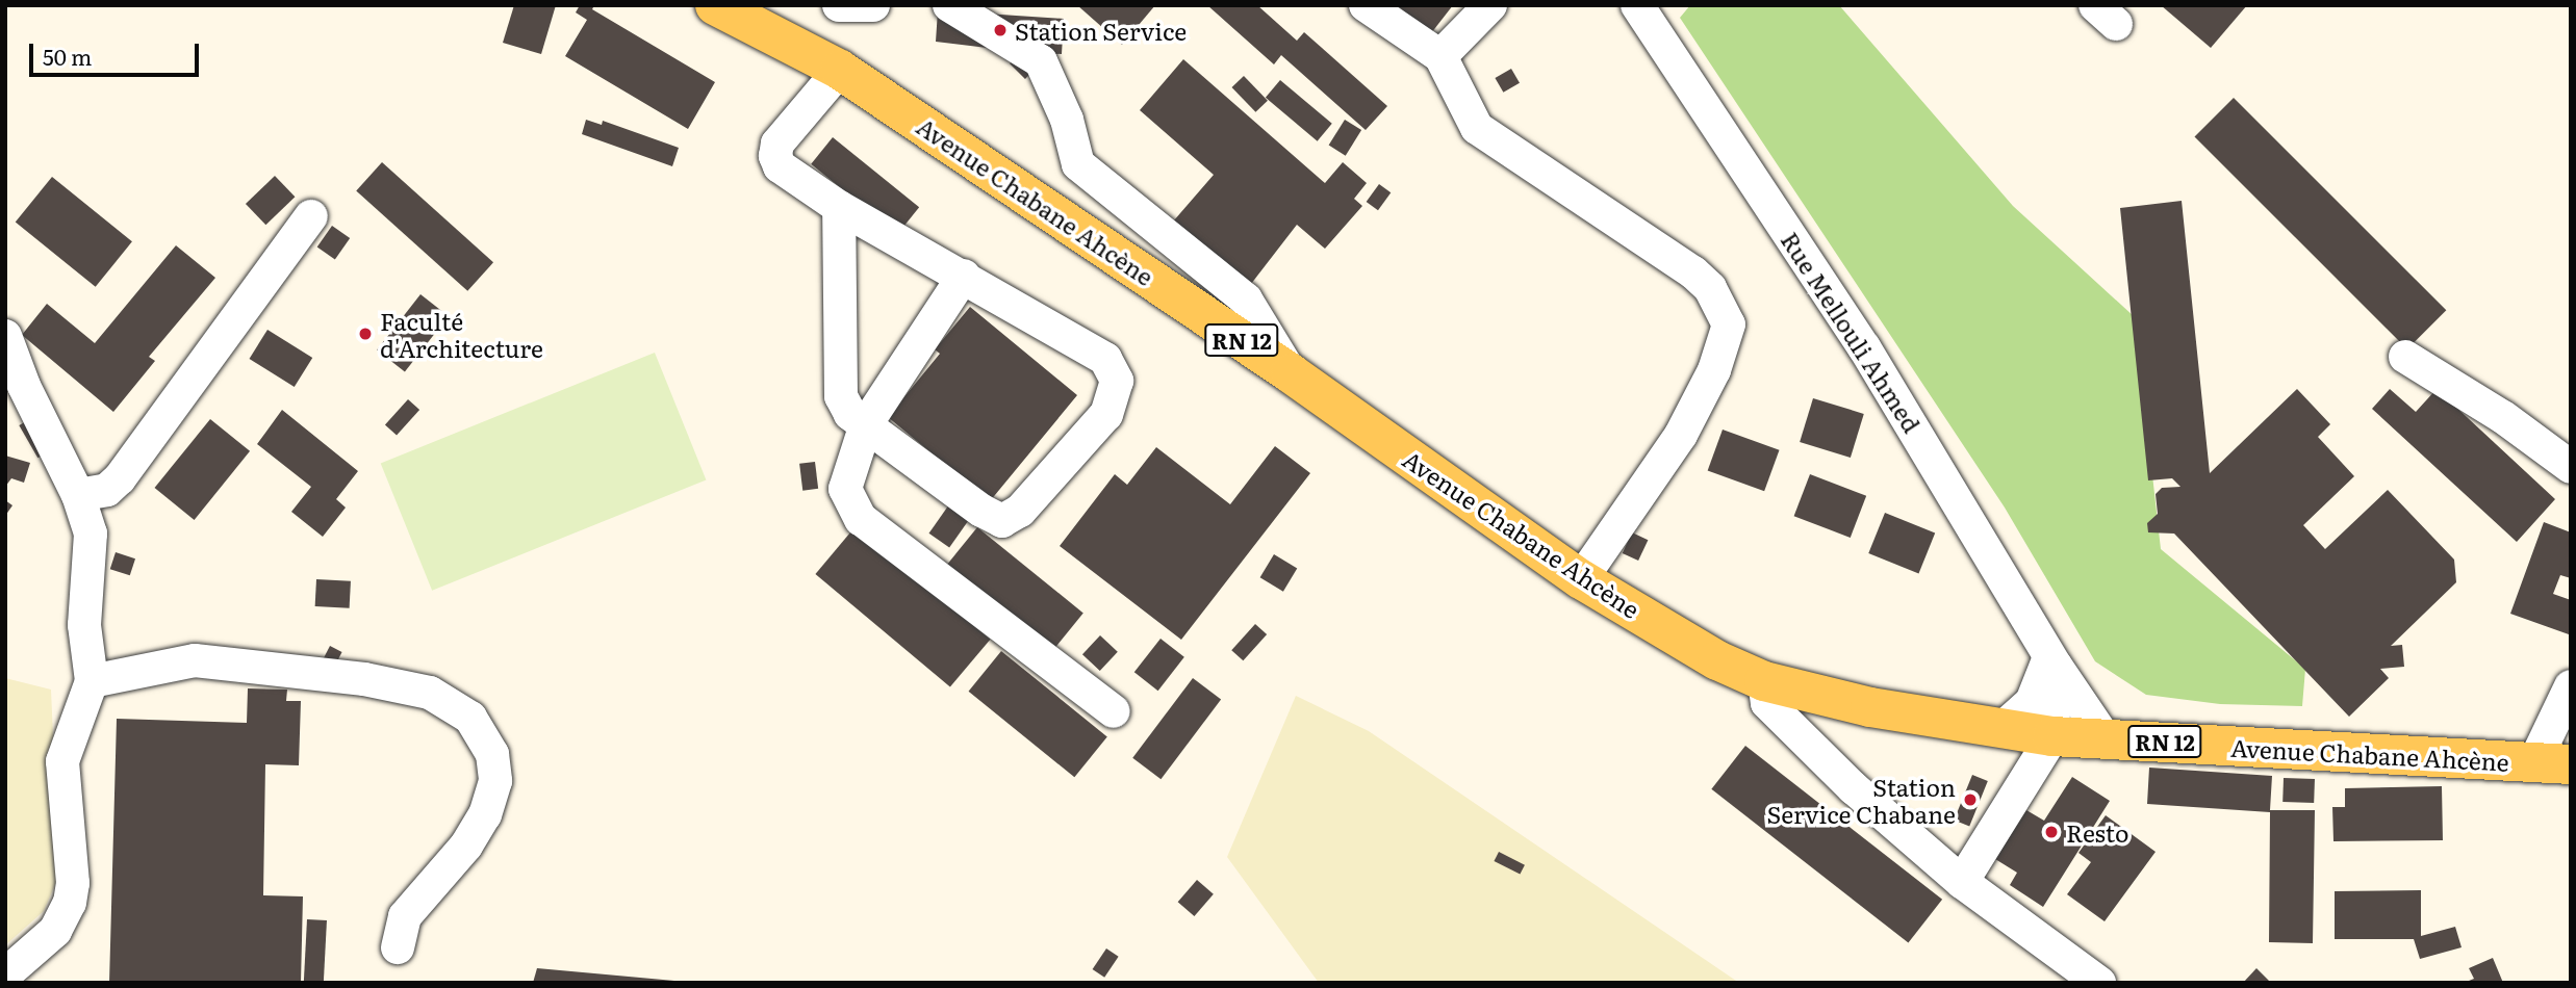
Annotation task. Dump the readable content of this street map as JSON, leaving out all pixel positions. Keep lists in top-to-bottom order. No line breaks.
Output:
{"streets":{"main road":["Avenue Chabane Ahcène","RN 12"],"street":["Rue Mellouli Ahmed"]},"crossings":[["Avenue Chabane Ahcène","Rue Mellouli Ahmed"]],"places":["Station Service","Faculté d'Architecture","Station Service Chabane","Resto"],"scale_bar":"50 m"}
